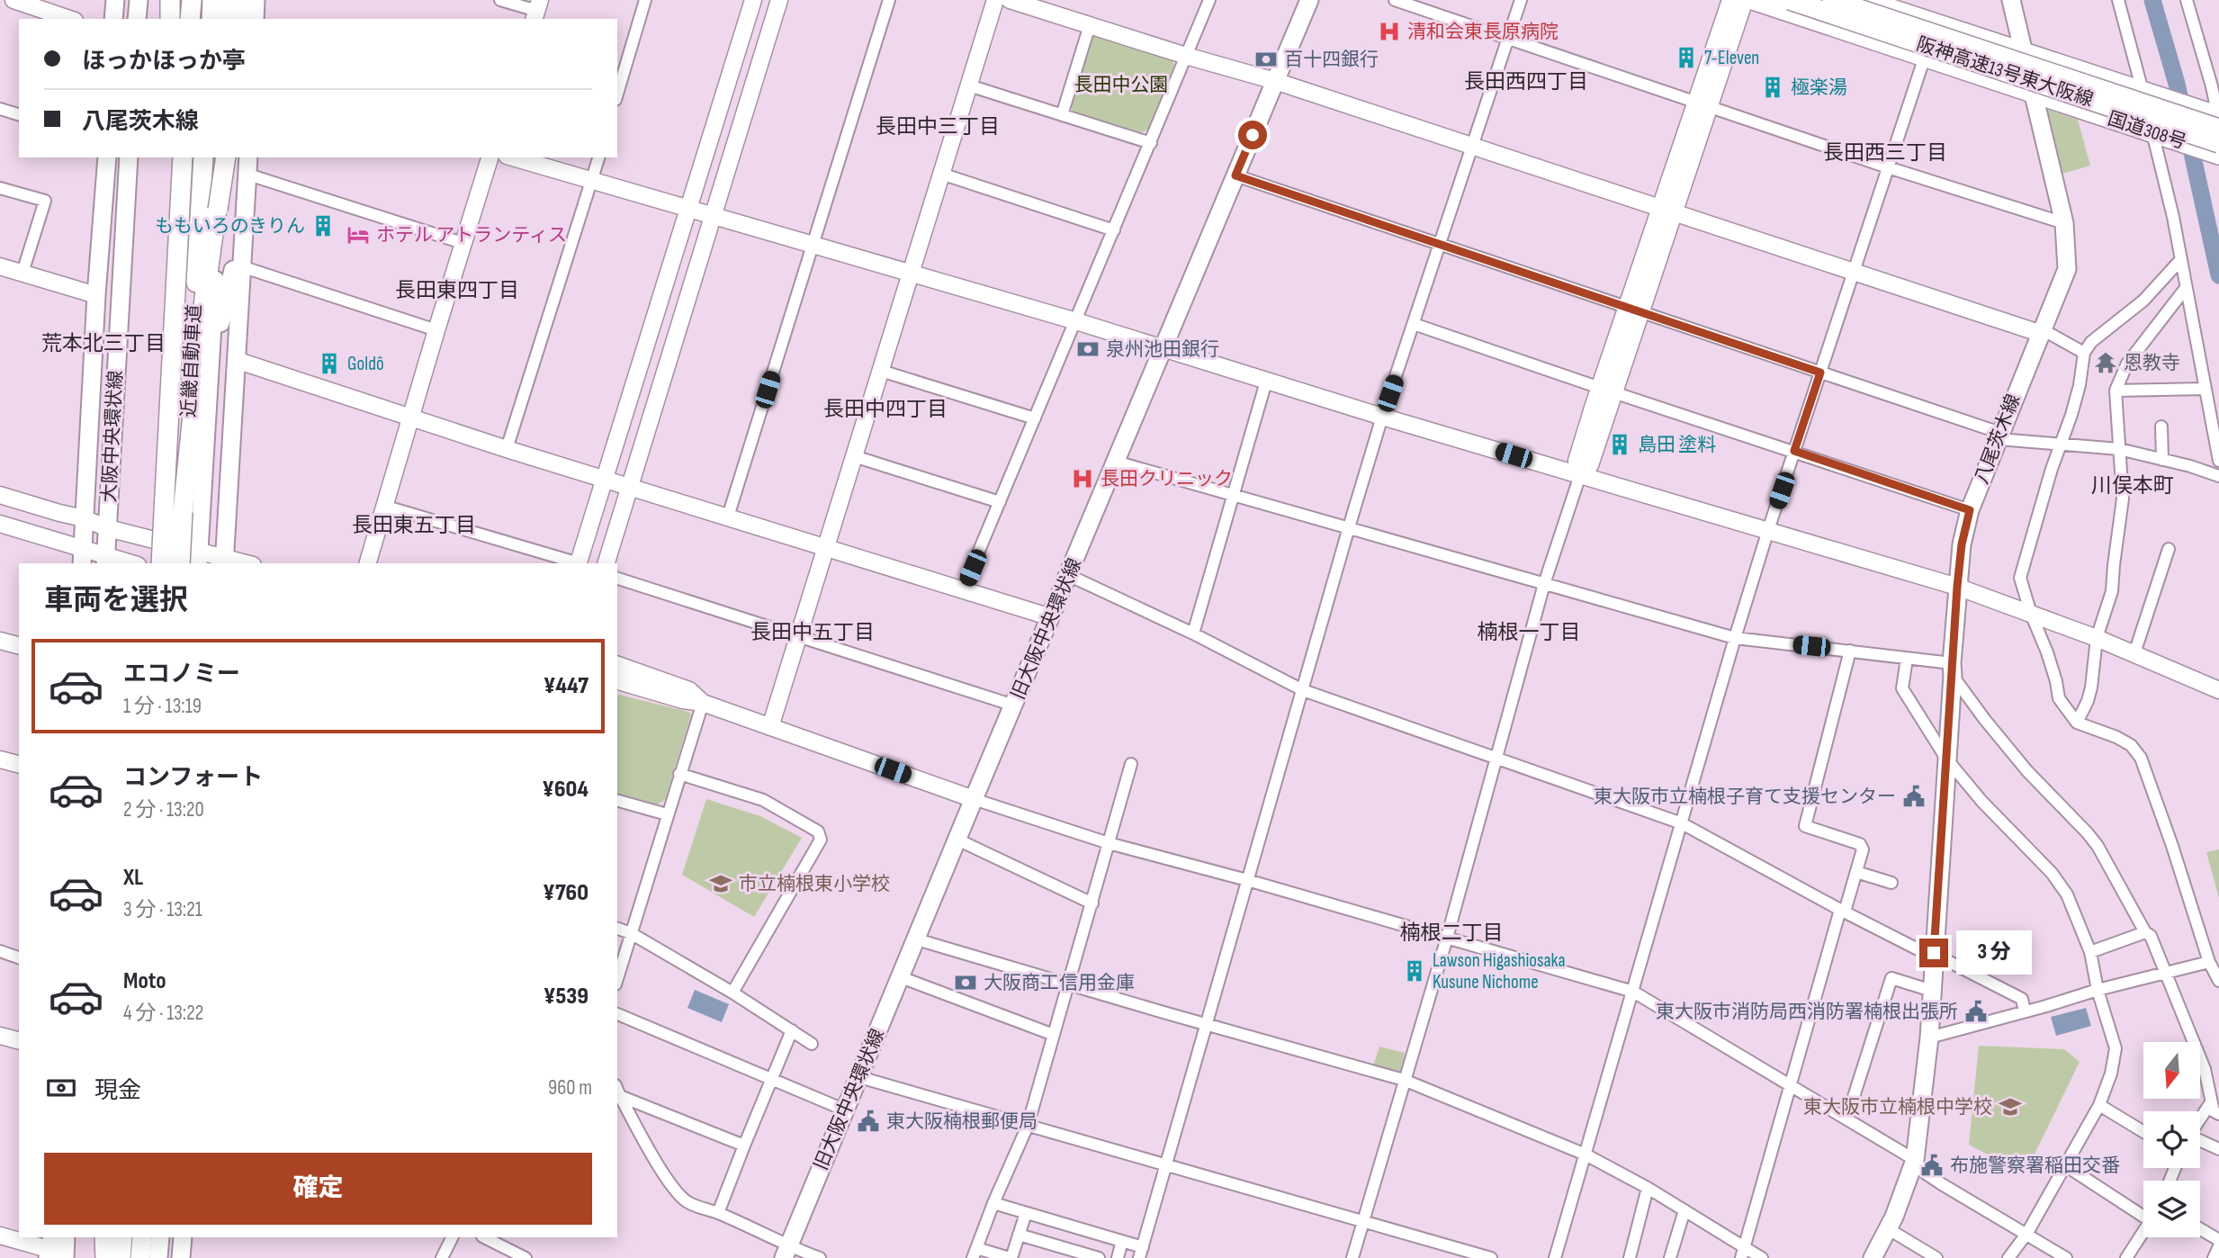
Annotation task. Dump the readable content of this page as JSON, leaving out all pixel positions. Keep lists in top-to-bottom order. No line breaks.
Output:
{"streets":{"highway":["阪神高速13号東大阪線","国道308号","近畿自動車道"],"main road":["大阪中央環状線","八尾茨木線","旧大阪中央環状線"]},"crossings":[["阪神高速13号東大阪線","国道308号"],["国道308号","八尾茨木線"]],"districts":["長田西四丁目","長田中三丁目","長田西三丁目","長田東四丁目","荒本北三丁目","長田中四丁目","川俣本町","長田東五丁目","長田中五丁目","楠根一丁目","楠根二丁目"],"parks":["長田中公園"],"places":{"hospital":["清和会東長原病院","長田クリニック"],"building":["7-Eleven","極楽湯","ももいろのきりん","Goldô","島田 塗料","Lawson Higashiosaka Kusune Nichome"],"bank":["百十四銀行","泉州池田銀行","大阪商工信用金庫"],"hotel":["ホテル アトランティス"],"temple":["恩教寺"],"public building":["東大阪市立楠根子育て支援センター","東大阪市消防局西消防署楠根出張所","東大阪楠根郵便局","布施警察署稲田交番"],"school or university":["市立楠根東小学校","東大阪市立楠根中学校"]},"north":"bottom","page":{"banner":["ほっかほっか亭","八尾茨木線"],"heading":"車両を選択","list":[{"name":"エコノミー","note":"1 分 · 13:19","value":"¥447"},{"name":"コンフォート","note":"2 分 · 13:20","value":"¥604"},{"name":"XL","note":"3 分 · 13:21","value":"¥760"},{"name":"Moto","note":"4 分 · 13:22","value":"¥539"}],"bubble":"3 分","pay":["現金","960 m"],"buttons":"確定"}}
